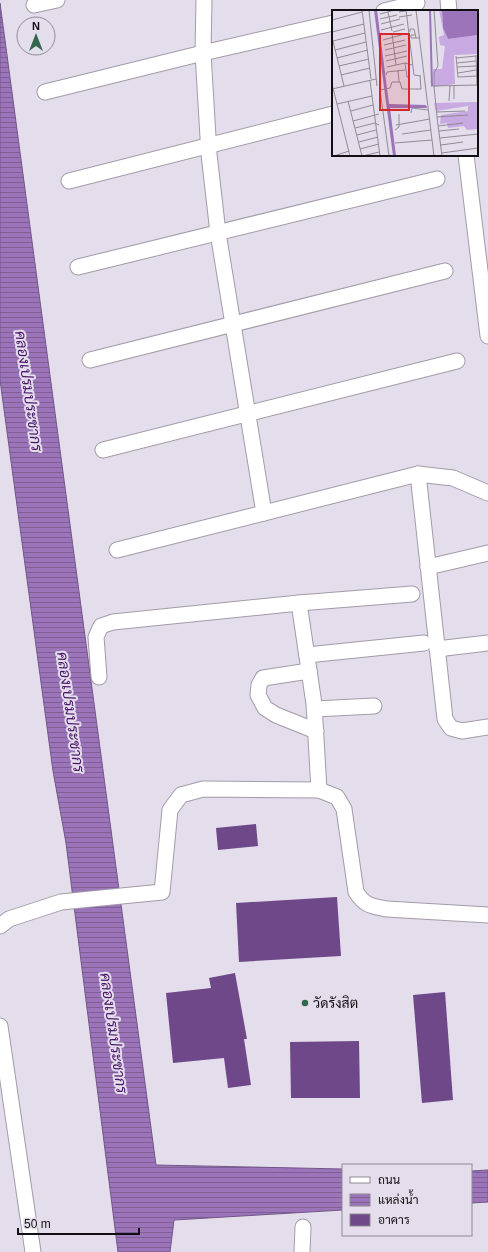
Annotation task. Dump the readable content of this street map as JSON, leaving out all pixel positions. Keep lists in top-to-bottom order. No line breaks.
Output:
{"water":["คลองเปรมประชากร"],"places":["วัดรังสิต"],"legend":["ถนน","แหล่งน้ำ","อาคาร"],"scale_bar":"50 m","north":"top"}
